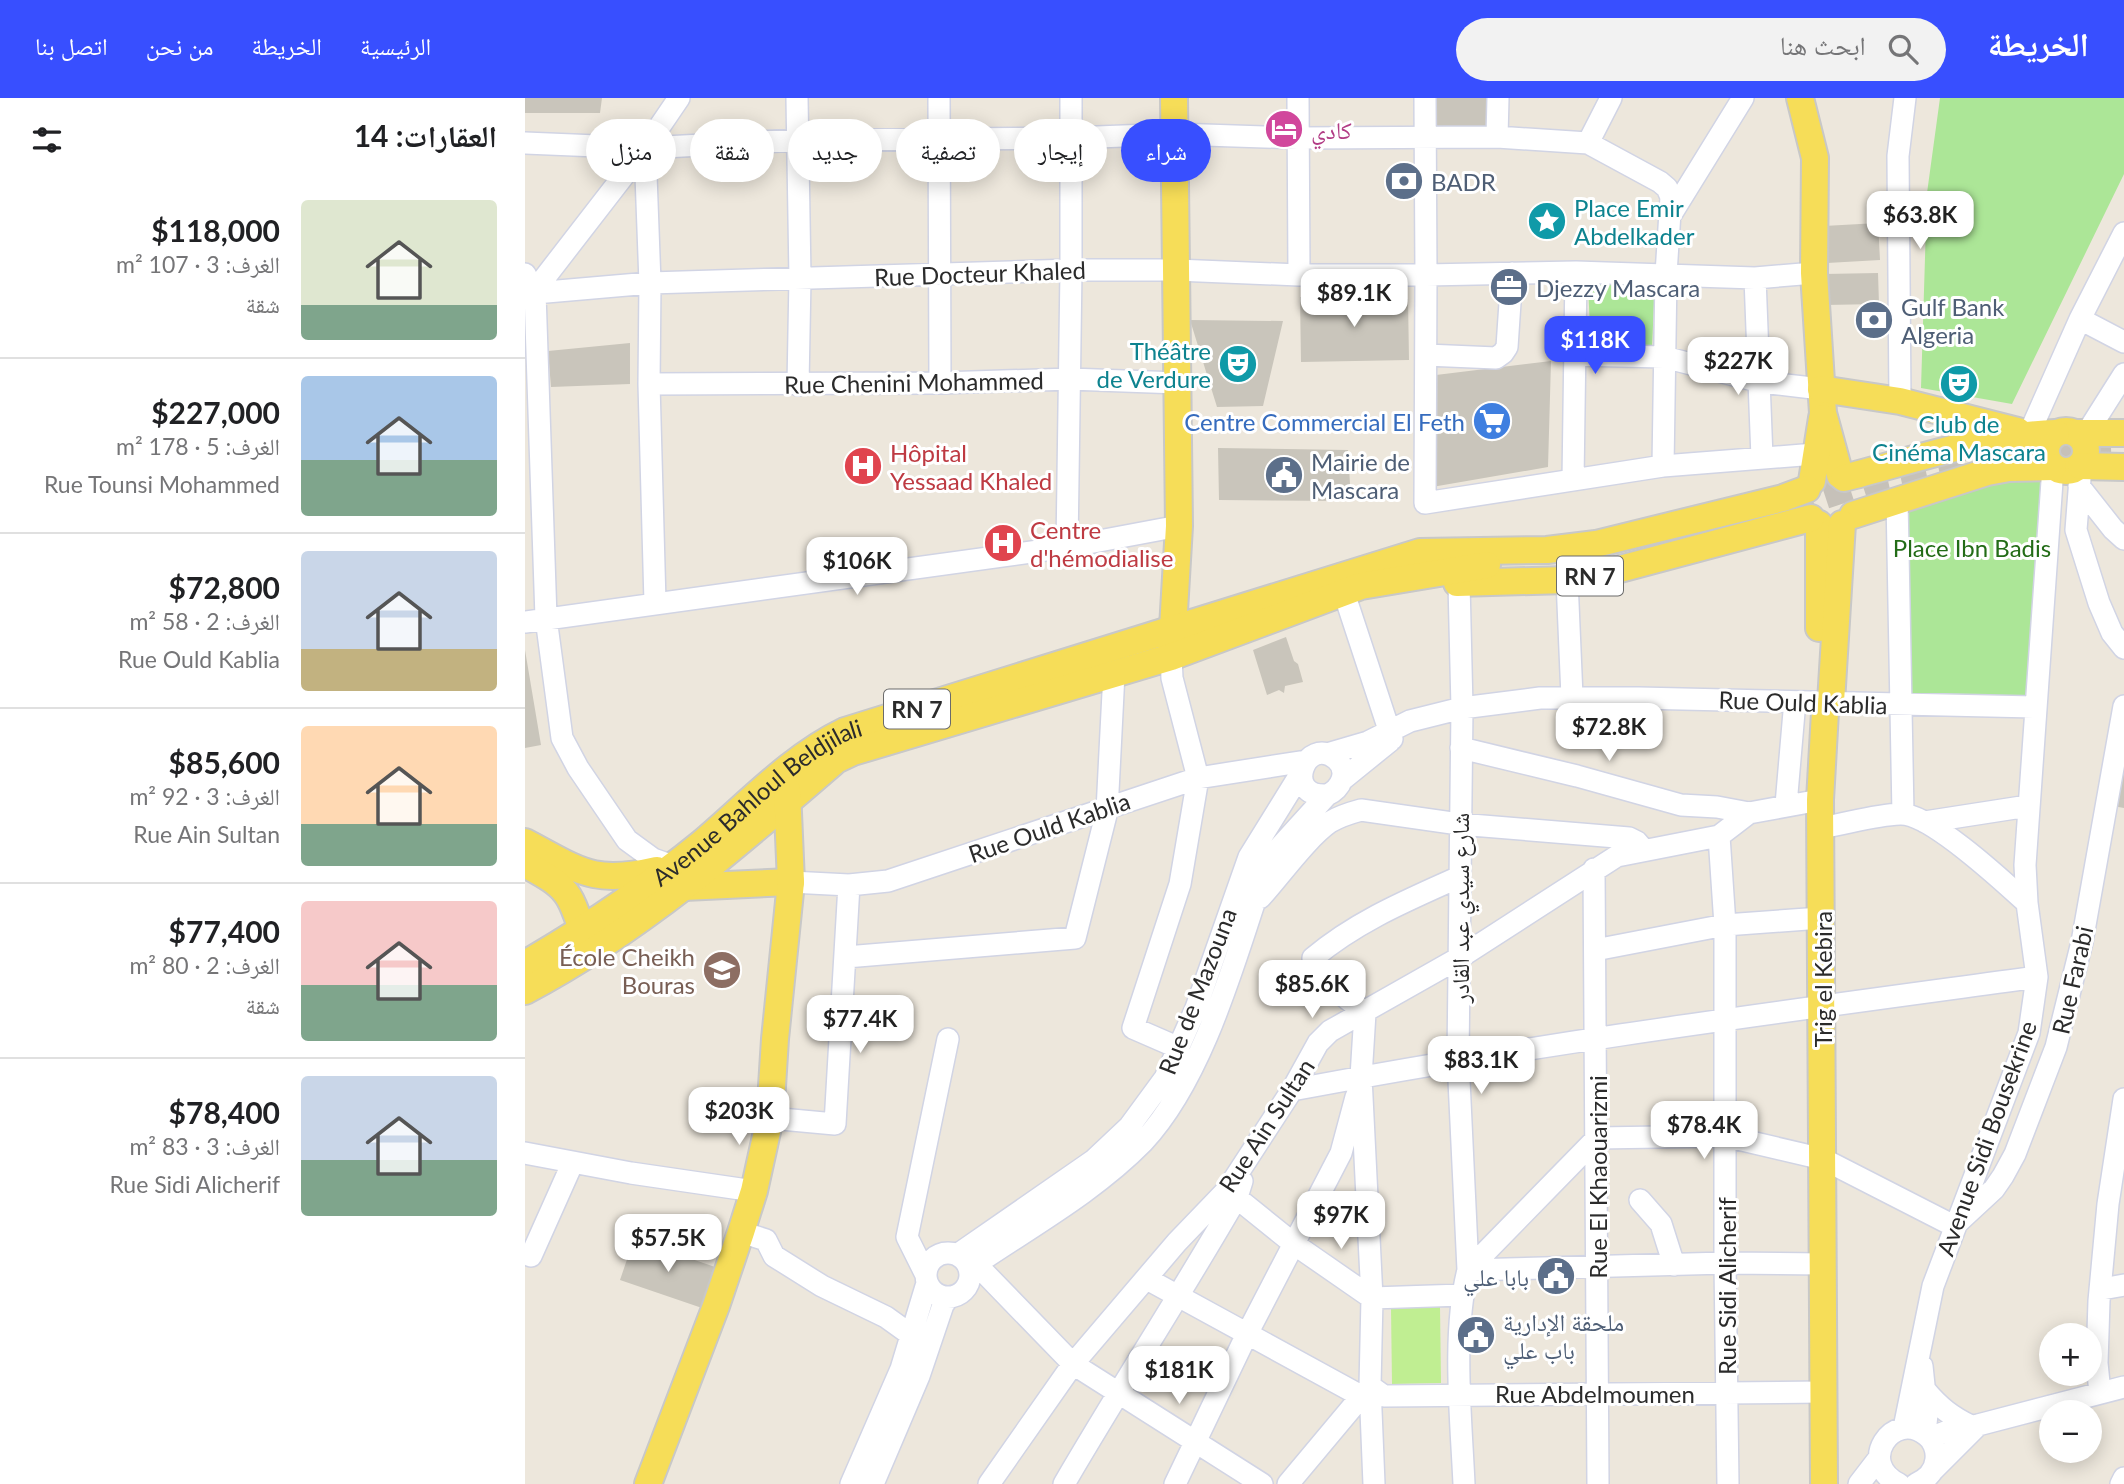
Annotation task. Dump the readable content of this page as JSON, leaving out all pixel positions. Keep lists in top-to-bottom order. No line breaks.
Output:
{"streets":{"main road":["RN 7","Avenue Bahloul Beldjilali","Trig el Kebira"],"street":["Rue Docteur Khaled","Rue Chenini Mohammed","Rue Ould Kablia","شارع سيدي عبد القادر","Rue Farabi","Rue de Mazouna","Rue Ain Sultan","Avenue Sidi Bousekrine","Rue El Khaouarizmi","Rue Sidi Alicherif","Rue Abdelmoumen"]},"crossings":[["RN 7","Avenue Bahloul Beldjilali"],["RN 7","Avenue Sidi Bousekrine"],["Rue Ould Kablia","شارع سيدي عبد القادر"],["Rue Ould Kablia","Trig el Kebira"],["Rue Ould Kablia","Rue de Mazouna"],["Rue Ould Kablia","Avenue Sidi Bousekrine"],["Avenue Bahloul Beldjilali","شارع سيدي عبد القادر"],["شارع سيدي عبد القادر","Rue Ain Sultan"],["شارع سيدي عبد القادر","Rue Abdelmoumen"],["Trig el Kebira","Rue Ain Sultan"],["Trig el Kebira","Rue Abdelmoumen"],["Rue Farabi","Avenue Sidi Bousekrine"],["Rue Ain Sultan","Rue El Khaouarizmi"],["Rue Ain Sultan","Rue Sidi Alicherif"],["Rue El Khaouarizmi","Rue Abdelmoumen"],["Rue Sidi Alicherif","Rue Abdelmoumen"]],"parks":["Place Ibn Badis"],"places":{"hotel":["كادي"],"bank":["BADR","Gulf Bank Algeria"],"place":["Place Emir Abdelkader"],"office":["Djezzy Mascara"],"theatre":["Théâtre de Verdure","Club de Cinéma Mascara"],"supermarket":["Centre Commercial El Feth"],"hospital":["Hôpital Yessaad Khaled","Centre d'hémodialise"],"public building":["Mairie de Mascara","بابا علي","ملحقة الإدارية باب علي"],"school or university":["École Cheikh Bouras"]},"page":{"header":"الخريطة","search":"ابحث هنا","nav":["الرئيسية","الخريطة","من نحن","اتصل بنا"],"heading":"العقارات: 14","chip":["شراء","إيجار","تصفية","جديد","شقة","منزل"],"list":[{"name":"$118,000","note":"الغرف: 3 · 107 m² · شقة"},{"name":"$227,000","note":"الغرف: 5 · 178 m² · Rue Tounsi Mohammed"},{"name":"$72,800","note":"الغرف: 2 · 58 m² · Rue Ould Kablia"},{"name":"$85,600","note":"الغرف: 3 · 92 m² · Rue Ain Sultan"},{"name":"$77,400","note":"الغرف: 2 · 80 m² · شقة"},{"name":"$78,400","note":"الغرف: 3 · 83 m² · Rue Sidi Alicherif"}],"price":["$63.8K","$89.1K","$118K","$227K","$106K","$72.8K","$85.6K","$77.4K","$83.1K","$203K","$78.4K","$97K","$57.5K","$181K"],"map_buttons":["+","−"]}}
